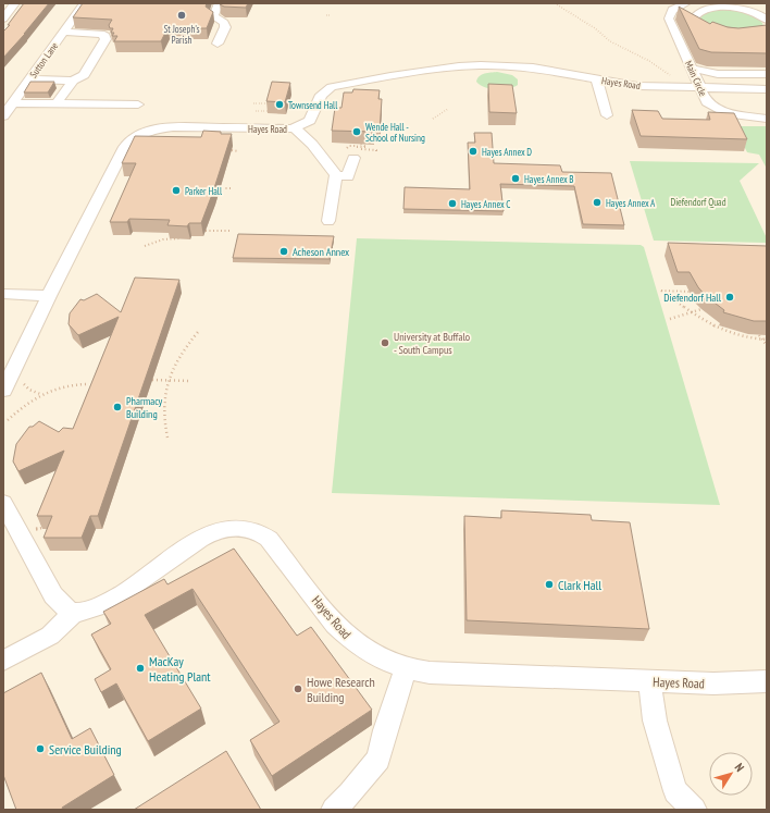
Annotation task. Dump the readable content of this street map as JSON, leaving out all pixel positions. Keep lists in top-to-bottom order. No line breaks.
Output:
{"streets":{"street":["Sutton Lane","Main Circle","Hayes Road"]},"crossings":[["Main Circle","Hayes Road"]],"parks":["Diefendorf Quad"],"places":["St Joseph's Parish","Townsend Hall","Wende Hall - School of Nursing","Hayes Annex D","Hayes Annex B","Parker Hall","Hayes Annex A","Hayes Annex C","Acheson Annex","Diefendorf Hall","University at Buffalo - South Campus","Pharmacy Building","Clark Hall","MacKay Heating Plant","Howe Research Building","Service Building"],"north":"top right"}
